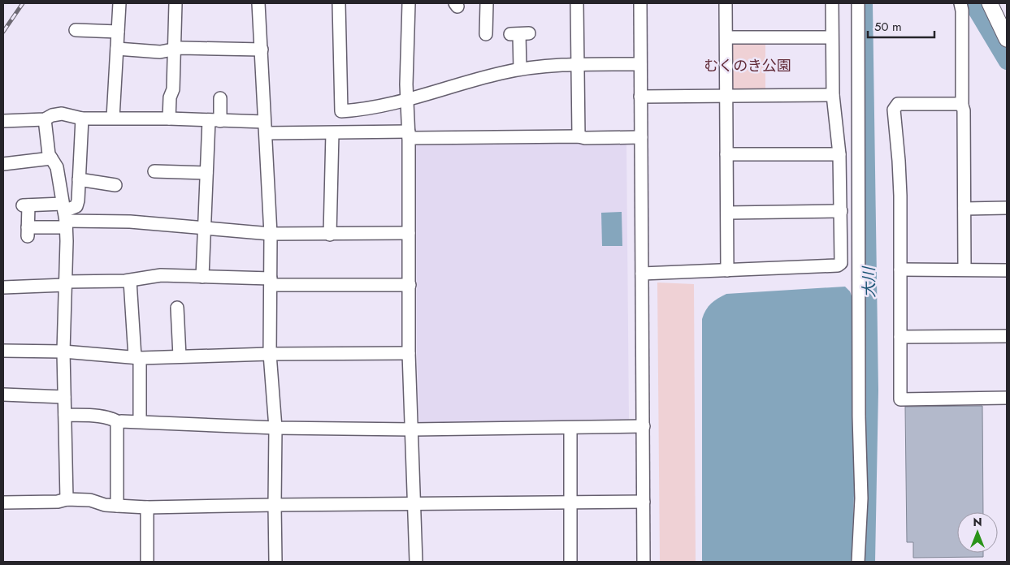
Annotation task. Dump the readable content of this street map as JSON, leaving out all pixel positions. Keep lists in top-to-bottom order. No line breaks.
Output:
{"water":["大川"],"parks":["むくのき公園"],"scale_bar":"50 m","north":"top"}
